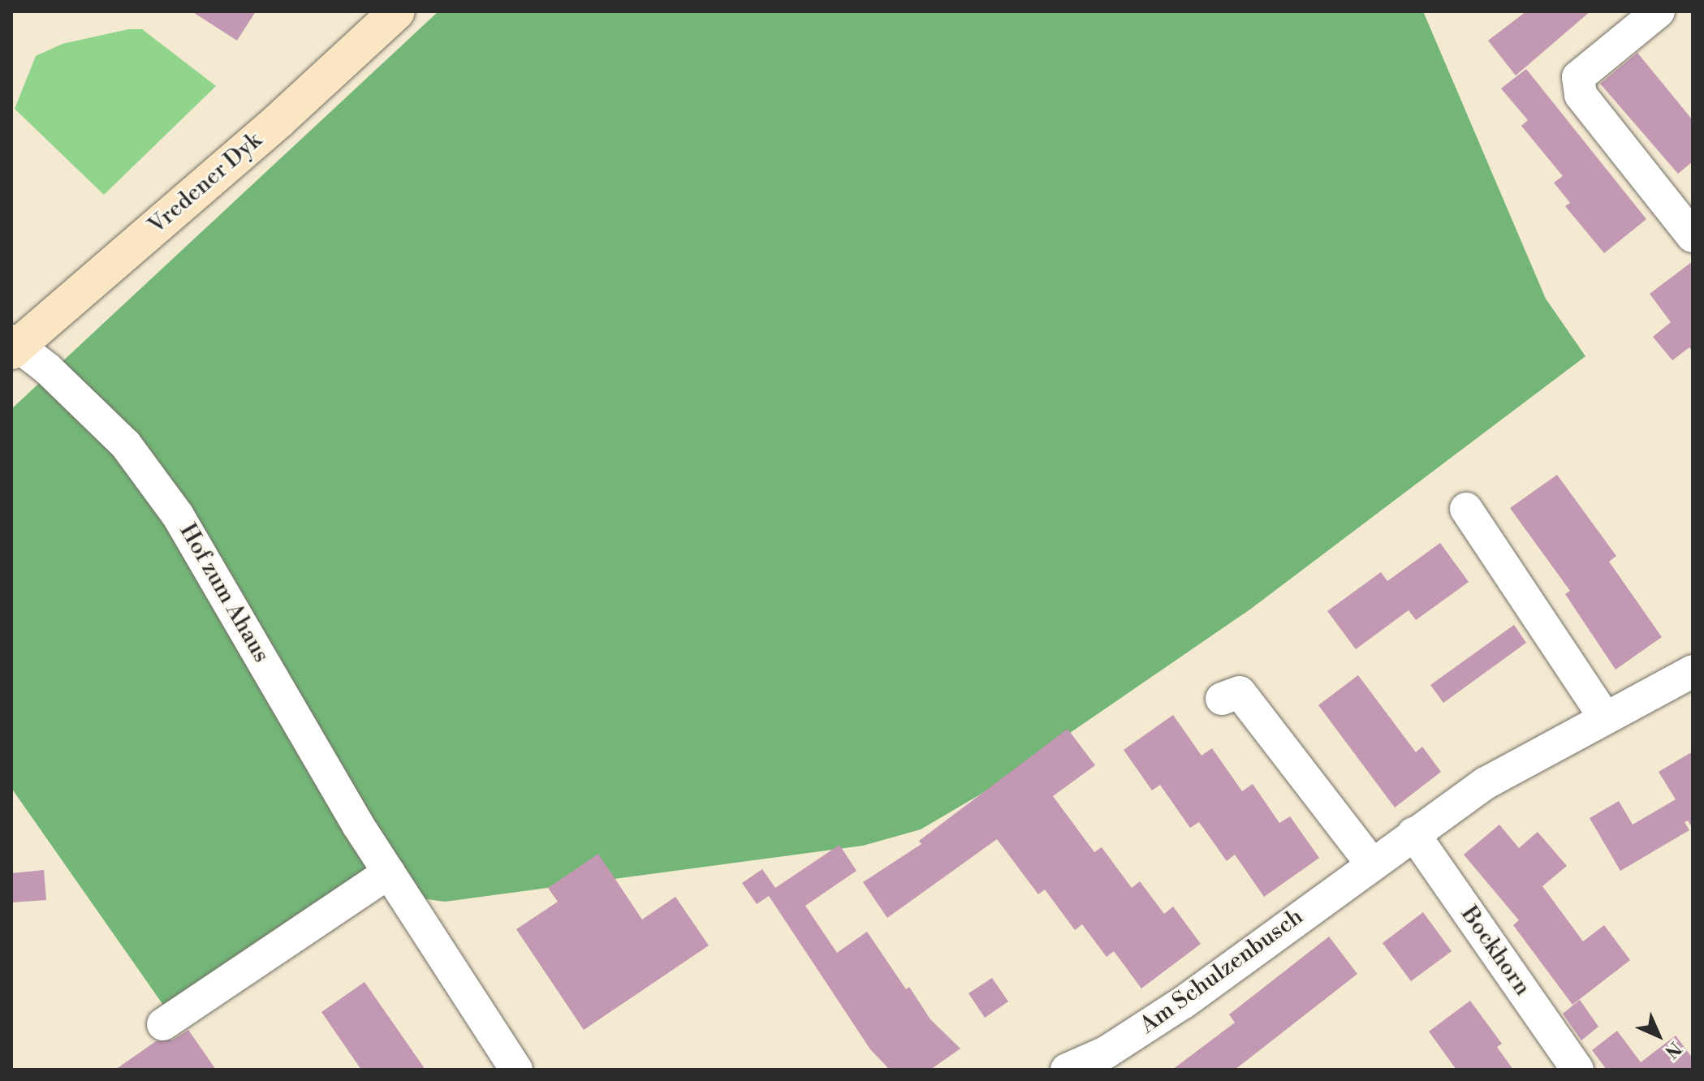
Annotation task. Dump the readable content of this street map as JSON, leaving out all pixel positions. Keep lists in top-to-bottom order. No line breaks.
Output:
{"streets":{"main road":["Vredener Dyk"],"street":["Hof zum Ahaus","Bockhorn","Am Schulzenbusch"]},"crossings":[["Vredener Dyk","Hof zum Ahaus"],["Bockhorn","Am Schulzenbusch"]],"north":"bottom right"}
